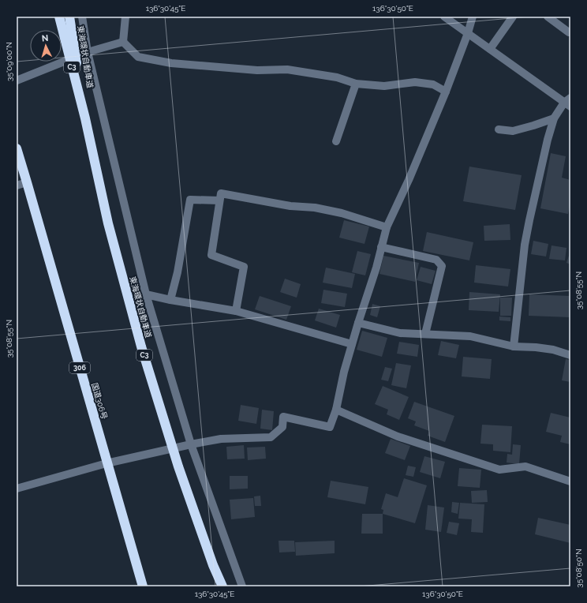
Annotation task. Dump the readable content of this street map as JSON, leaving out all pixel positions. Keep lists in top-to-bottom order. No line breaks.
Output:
{"streets":{"highway":["東海環状自動車道","C3","306","国道306号"]},"north":"top","coordinates":["136°30'45\"E","136°30'50\"E","35°09'00\"N","35°08'55\"N","35°08'50\"N"]}
